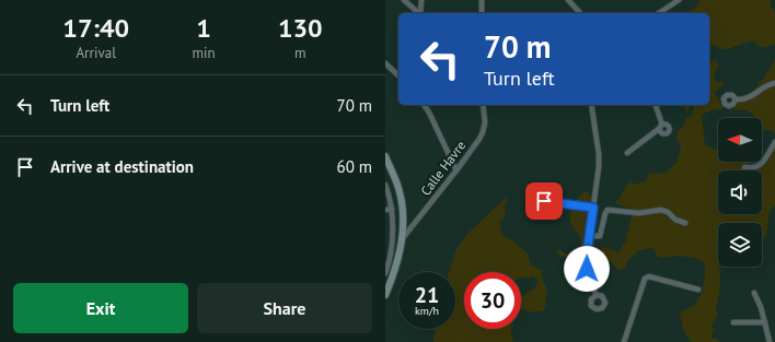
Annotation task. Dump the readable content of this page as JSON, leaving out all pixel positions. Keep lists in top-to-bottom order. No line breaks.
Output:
{"streets":{"street":["Calle Havre"]},"north":"left","page":{"eta":["17:40","Arrival","1","min","130","m"],"turn":["70 m","Turn left"],"list":[{"name":"Turn left","value":"70 m"},{"name":"Arrive at destination","value":"60 m"}],"speed":"21 km/h","limit":"30","buttons":["Exit","Share"]}}
